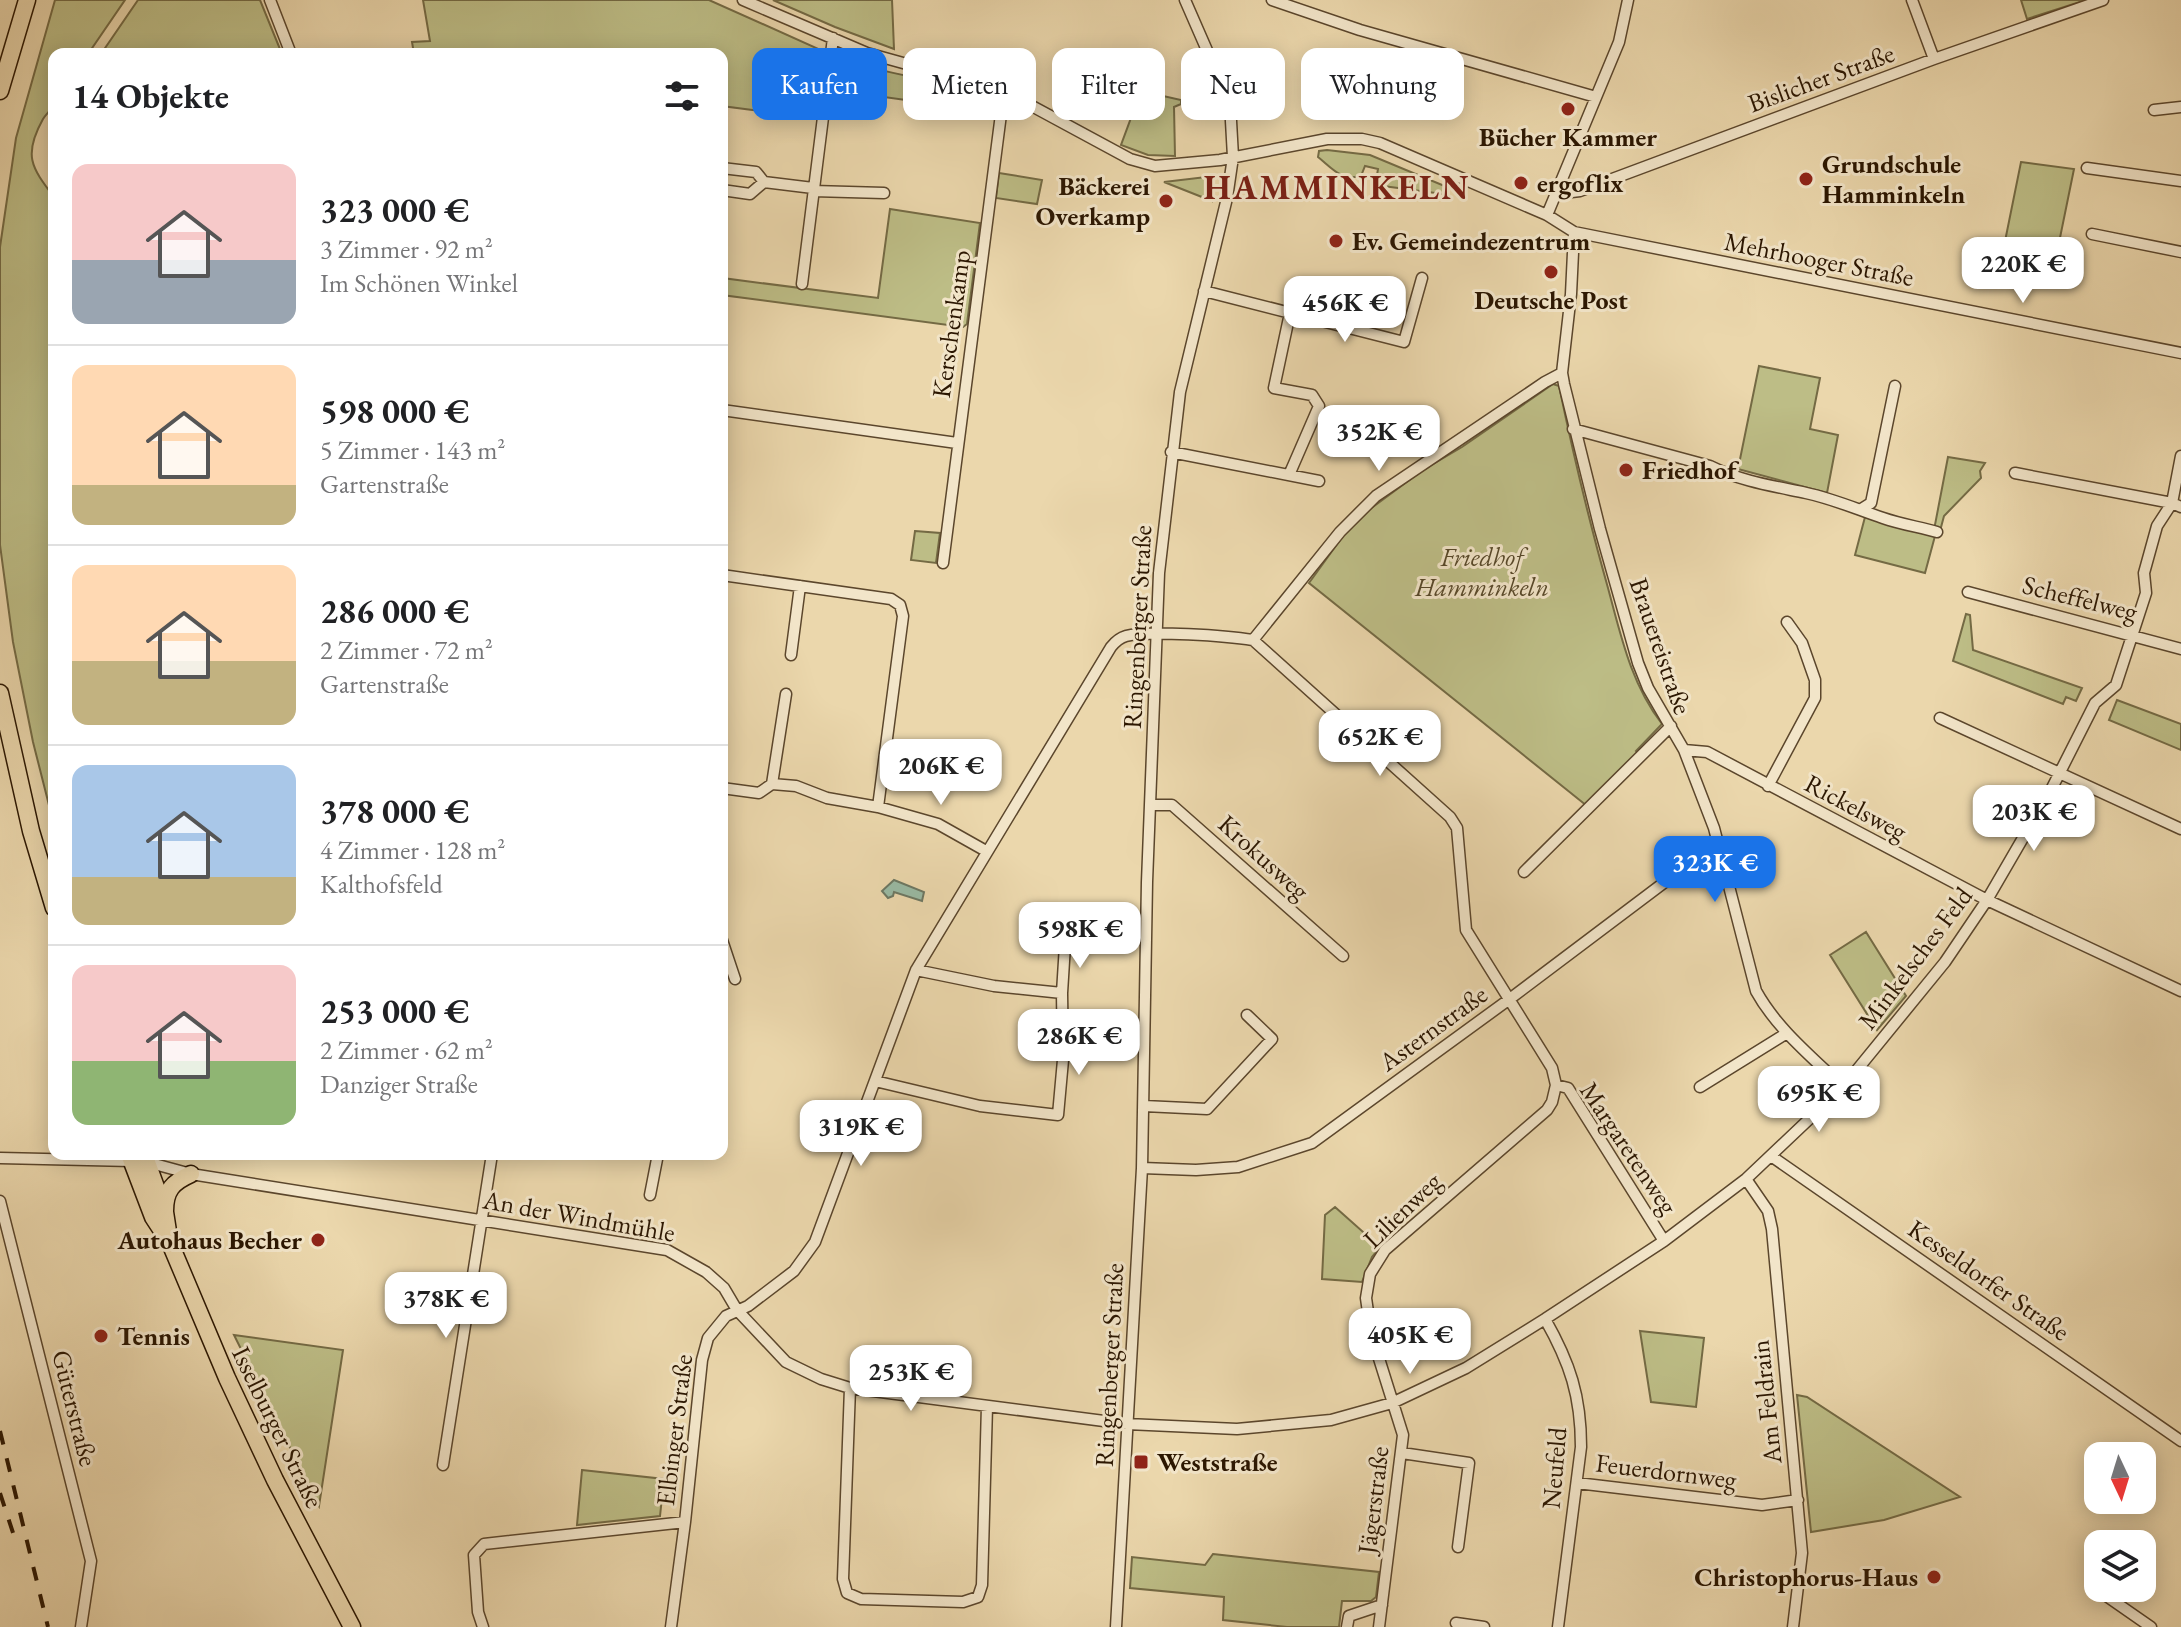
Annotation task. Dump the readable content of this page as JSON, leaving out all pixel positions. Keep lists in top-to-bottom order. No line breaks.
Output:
{"streets":{"main road":["Isselburger Straße"],"street":["Bislicher Straße","Mehrhooger Straße","Kerschenkamp","Scheffelweg","Ringenberger Straße","Brauereistraße","Rickelsweg","Krokusweg","Minkelsches Feld","Asternstraße","Margaretenweg","Lilienweg","An der Windmühle","Kesseldorfer Straße","Am Feldrain","Güterstraße","Elbinger Straße","Neufeld","Feuerdornweg","Jägerstraße"]},"crossings":[["Mehrhooger Straße","Ringenberger Straße"],["Mehrhooger Straße","Brauereistraße"],["Scheffelweg","Minkelsches Feld"],["Ringenberger Straße","Krokusweg"],["Ringenberger Straße","Minkelsches Feld"],["Ringenberger Straße","Asternstraße"],["Rickelsweg","Minkelsches Feld"],["Minkelsches Feld","Margaretenweg"],["Minkelsches Feld","Lilienweg"],["Minkelsches Feld","An der Windmühle"],["Minkelsches Feld","Kesseldorfer Straße"],["Minkelsches Feld","Am Feldrain"],["Minkelsches Feld","Neufeld"],["Minkelsches Feld","Jägerstraße"],["Asternstraße","Margaretenweg"],["Margaretenweg","Lilienweg"],["Lilienweg","Jägerstraße"],["An der Windmühle","Elbinger Straße"],["Am Feldrain","Feuerdornweg"],["Neufeld","Feuerdornweg"]],"districts":["HAMMINKELN"],"parks":["Friedhof Hamminkeln"],"places":{"other":["Bücher Kammer","Grundschule Hamminkeln","ergoflix","Bäckerei Overkamp","Ev. Gemeindezentrum","Deutsche Post","Friedhof","Autohaus Becher","Tennis","Christophorus-Haus"],"transit":["Weststraße"]},"north":"bottom","page":{"chip":["Kaufen","Mieten","Filter","Neu","Wohnung"],"heading":"14 Objekte","list":[{"name":"323 000 €","note":"3 Zimmer · 92 m² · Im Schönen Winkel"},{"name":"598 000 €","note":"5 Zimmer · 143 m² · Gartenstraße"},{"name":"286 000 €","note":"2 Zimmer · 72 m² · Gartenstraße"},{"name":"378 000 €","note":"4 Zimmer · 128 m² · Kalthofsfeld"},{"name":"253 000 €","note":"2 Zimmer · 62 m² · Danziger Straße"}],"price":["220K €","456K €","352K €","652K €","206K €","203K €","323K €","598K €","286K €","695K €","319K €","378K €","405K €","253K €"]}}
